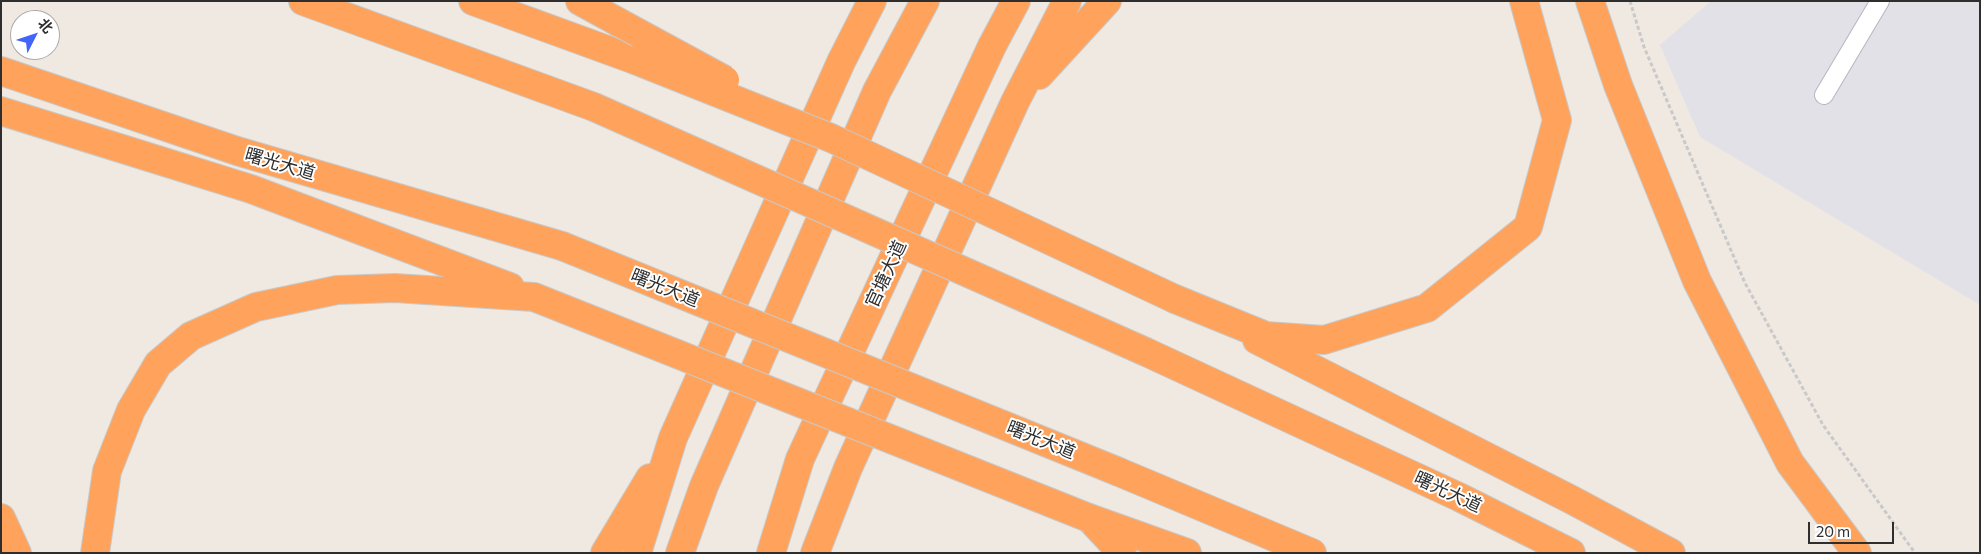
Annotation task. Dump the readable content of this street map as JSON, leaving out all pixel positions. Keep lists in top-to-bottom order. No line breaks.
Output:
{"streets":{"highway":["曙光大道","官塘大道"]},"scale_bar":"20 m","north":"top right"}
